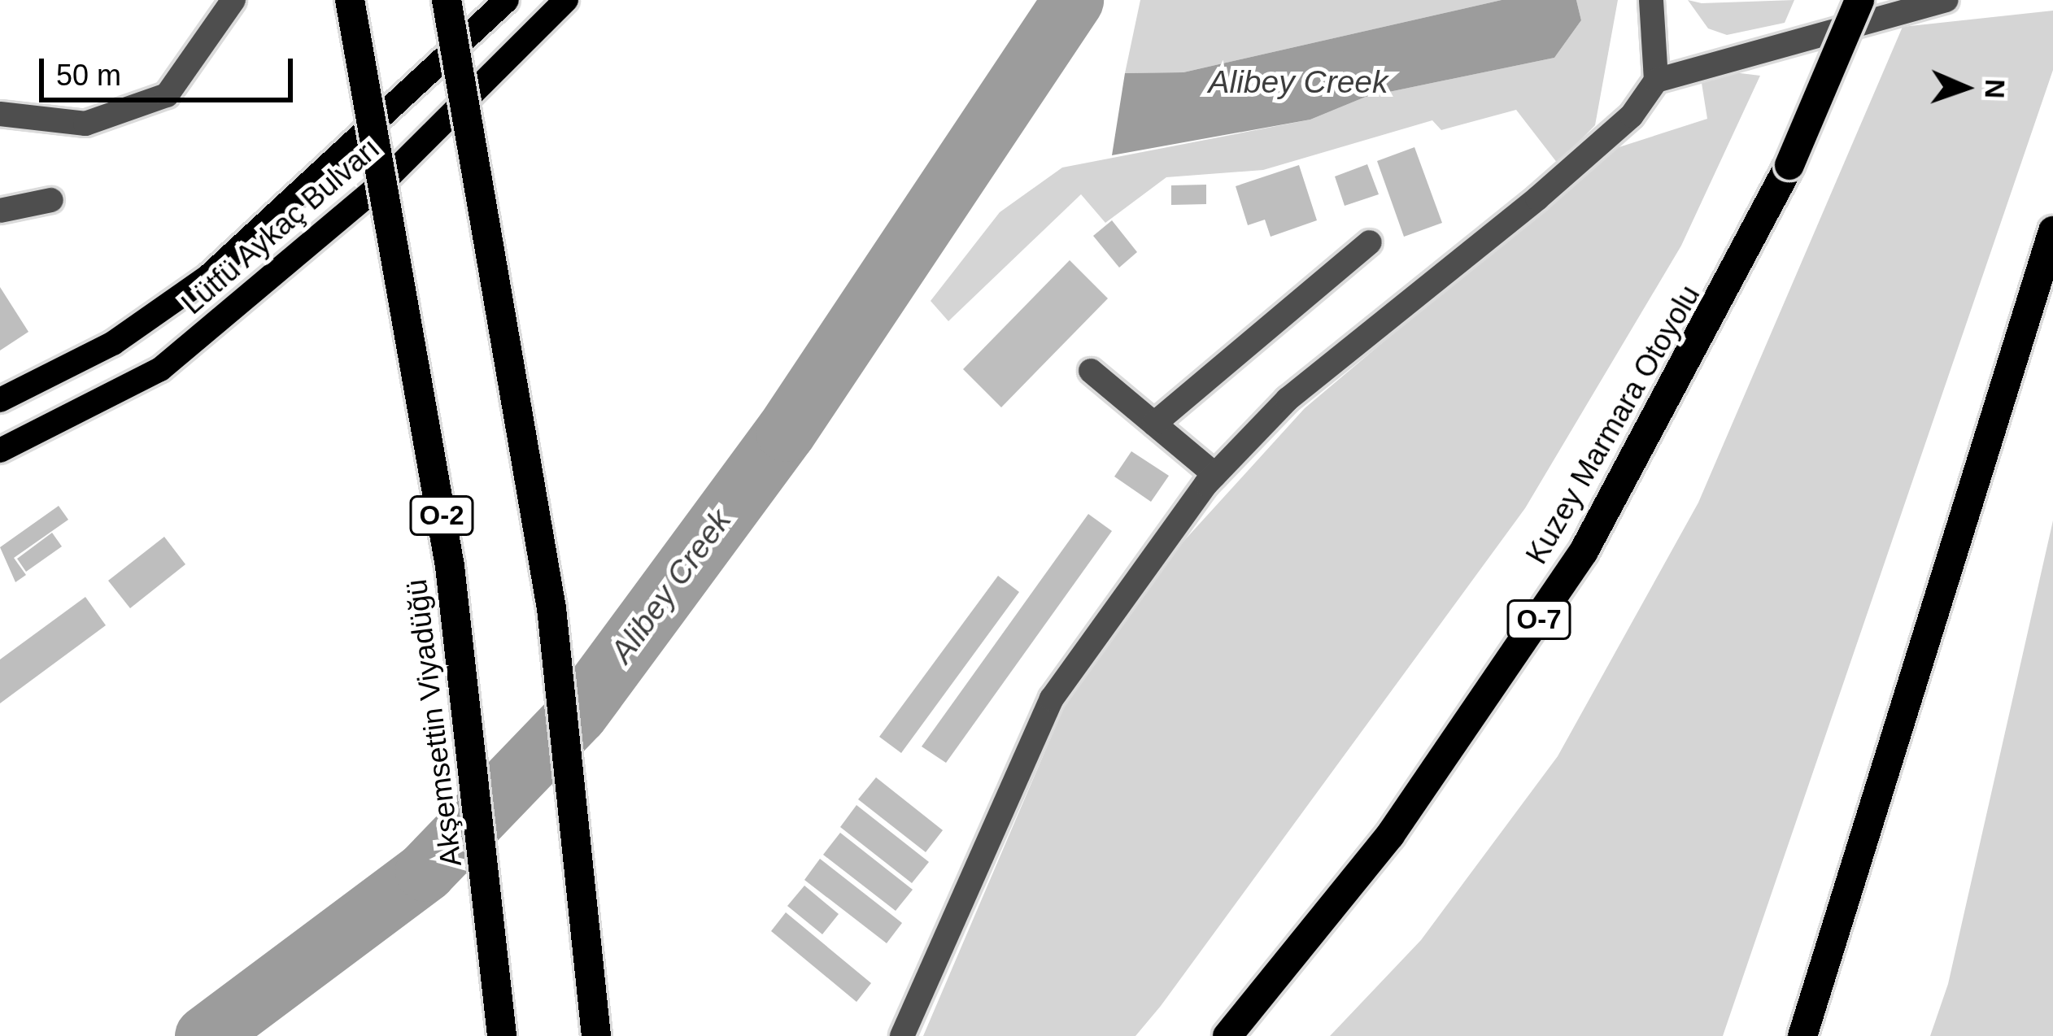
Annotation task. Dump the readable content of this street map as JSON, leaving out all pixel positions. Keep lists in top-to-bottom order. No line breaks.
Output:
{"streets":{"highway":["Kuzey Marmara Otoyolu","O-2","O-7","Akşemsettin Viyadüğü"],"main road":["Lütfü Aykaç Bulvarı"]},"water":["Alibey Creek"],"scale_bar":"50 m","north":"right"}
